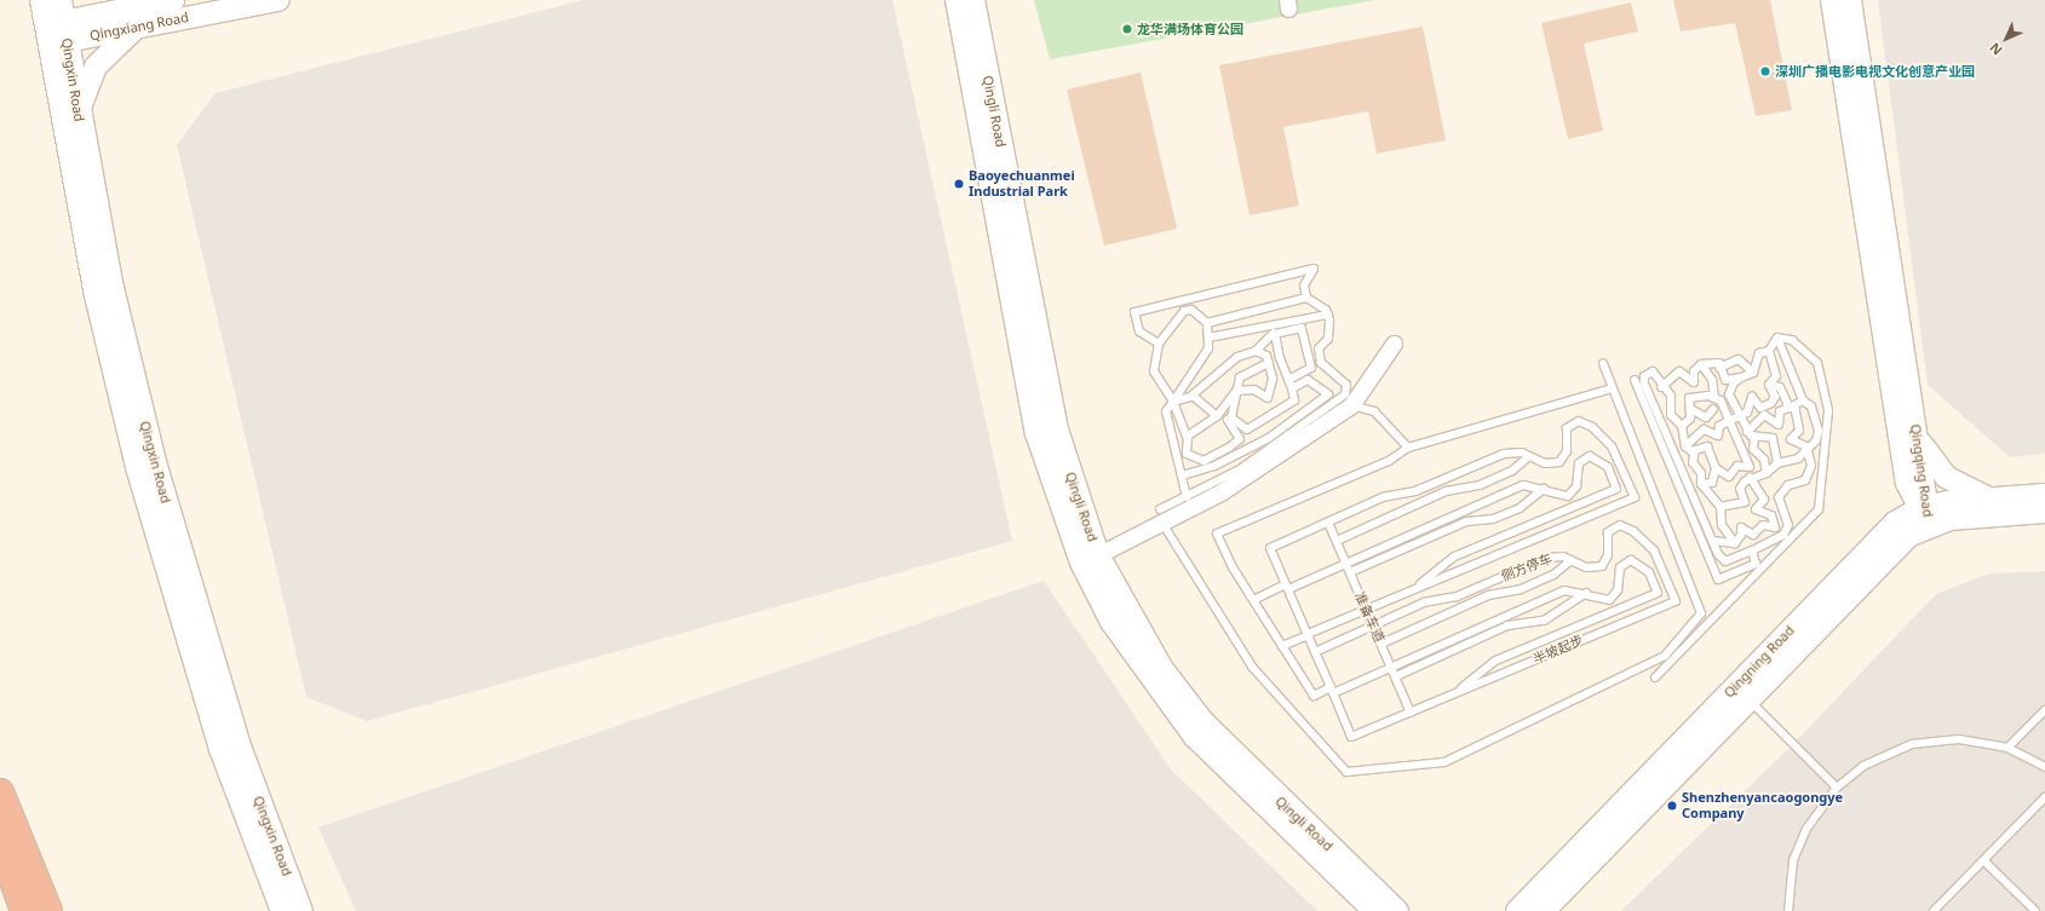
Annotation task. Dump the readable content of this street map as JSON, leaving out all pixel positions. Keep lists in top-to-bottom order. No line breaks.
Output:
{"streets":{"street":["Qingxiang Road","Qingxin Road","Qingli Road","Qingqing Road","Qingning Road"],"lane":["侧方停车","准备车道","半坡起步"]},"crossings":[["Qingxiang Road","Qingxin Road"],["Qingqing Road","Qingning Road"],["侧方停车","准备车道"],["侧方停车","半坡起步"],["准备车道","半坡起步"]],"places":["龙华满场体育公园","深圳广播电影电视文化创意产业园","Baoyechuanmei Industrial Park","Shenzhenyancaogongye Company"],"north":"bottom left"}
